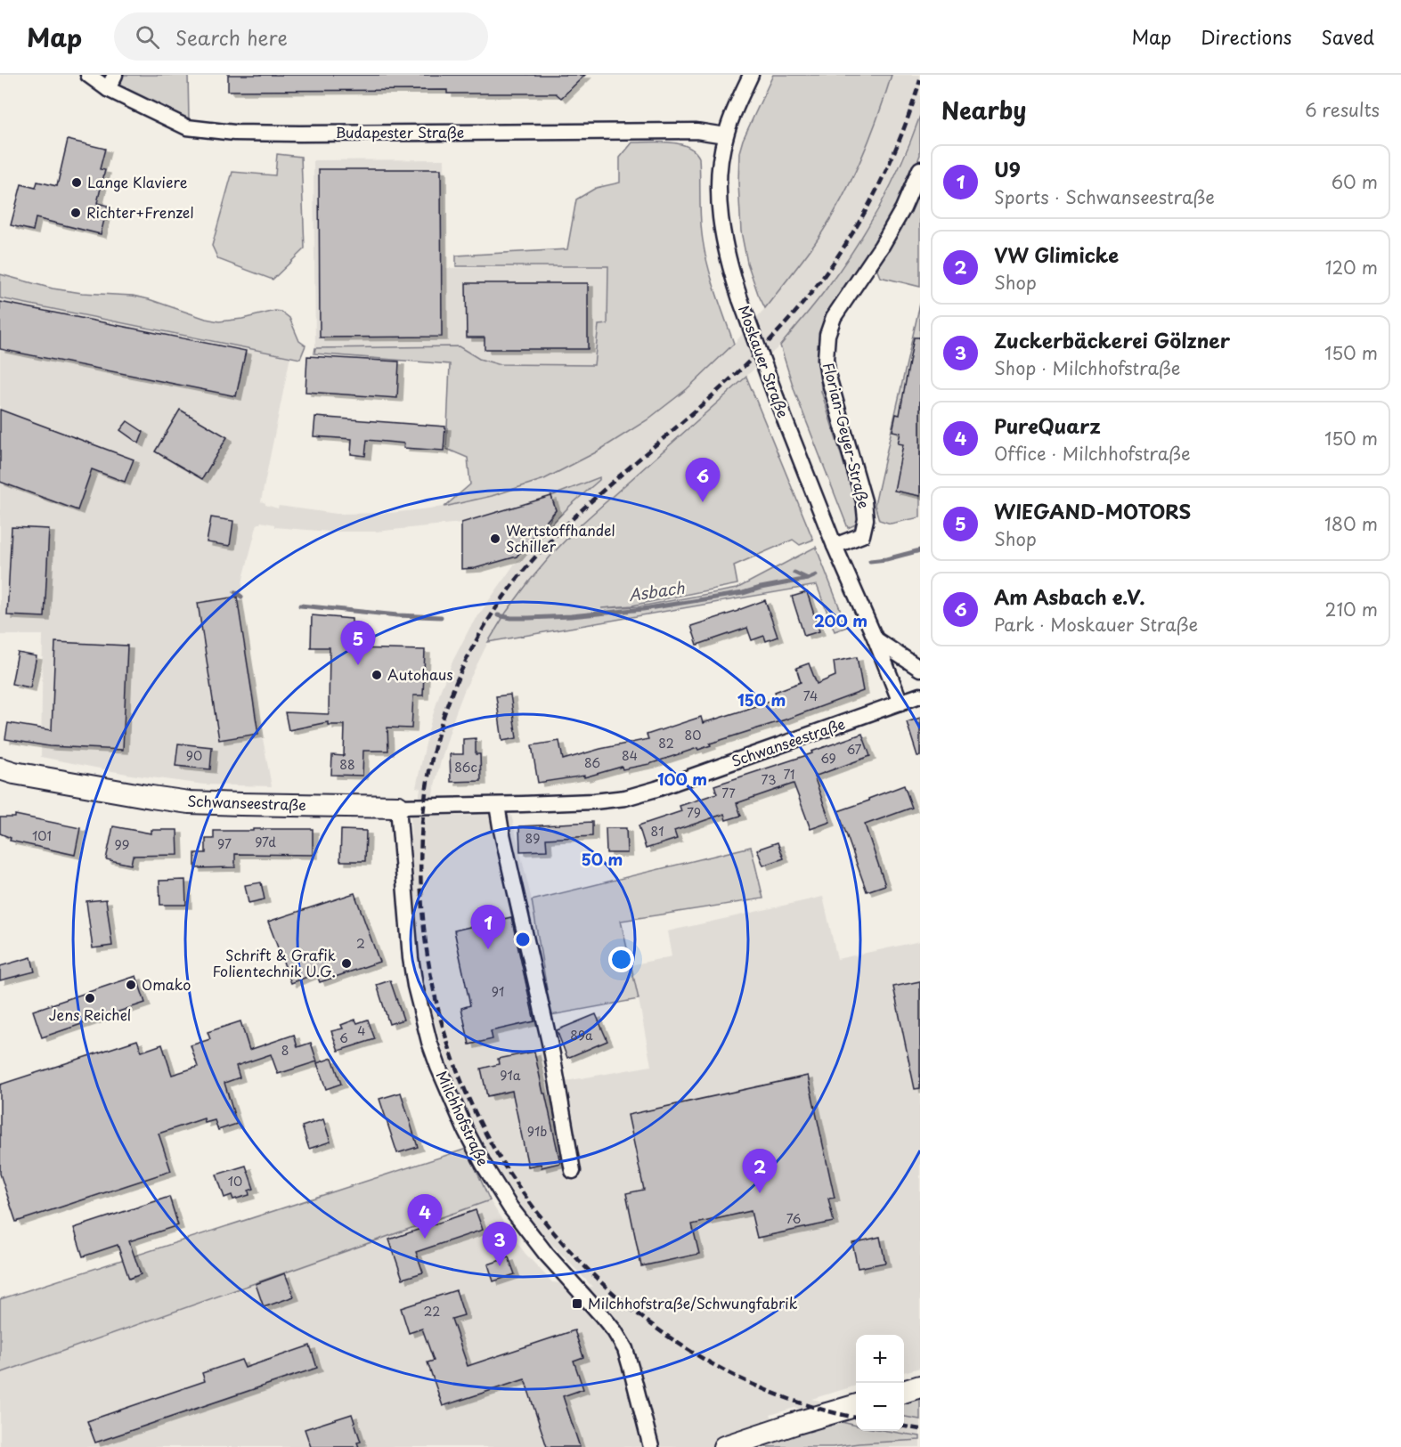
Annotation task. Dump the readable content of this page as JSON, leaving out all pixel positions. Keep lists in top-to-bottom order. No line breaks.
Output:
{"streets":{"street":["Budapester Straße","Moskauer Straße","Florian-Geyer-Straße","Schwanseestraße","Milchhofstraße"]},"crossings":[["Budapester Straße","Moskauer Straße"],["Moskauer Straße","Florian-Geyer-Straße"],["Moskauer Straße","Schwanseestraße"],["Schwanseestraße","Milchhofstraße"]],"water":["Asbach"],"places":{"other":["Lange Klaviere","Richter+Frenzel","Wertstoffhandel Schiller","Autohaus","Schrift & Grafik Folientechnik U.G.","Omako","Jens Reichel"],"transit":["Milchhofstraße/Schwungfabrik"]},"house_numbers":["74","80","82","67","90","84","69","86","88","86c","71","73","77","79","81","101","89","97d","97","99","2","91","4","89a","6","8","91a","91b","10","76","22"],"page":{"header":"Map","search":"Search here","nav":["Map","Directions","Saved"],"heading":["Nearby","6 results"],"list":[{"mark":"1","name":"U9","note":"Sports · Schwanseestraße","value":"60 m"},{"mark":"2","name":"VW Glimicke","note":"Shop","value":"120 m"},{"mark":"3","name":"Zuckerbäckerei Gölzner","note":"Shop · Milchhofstraße","value":"150 m"},{"mark":"4","name":"PureQuarz","note":"Office · Milchhofstraße","value":"150 m"},{"mark":"5","name":"WIEGAND-MOTORS","note":"Shop","value":"180 m"},{"mark":"6","name":"Am Asbach e.V.","note":"Park · Moskauer Straße","value":"210 m"}],"pins":["6","5","1","2","4","3"],"map_buttons":["+","−"]},"rings":["200 m","150 m","100 m","50 m"]}
